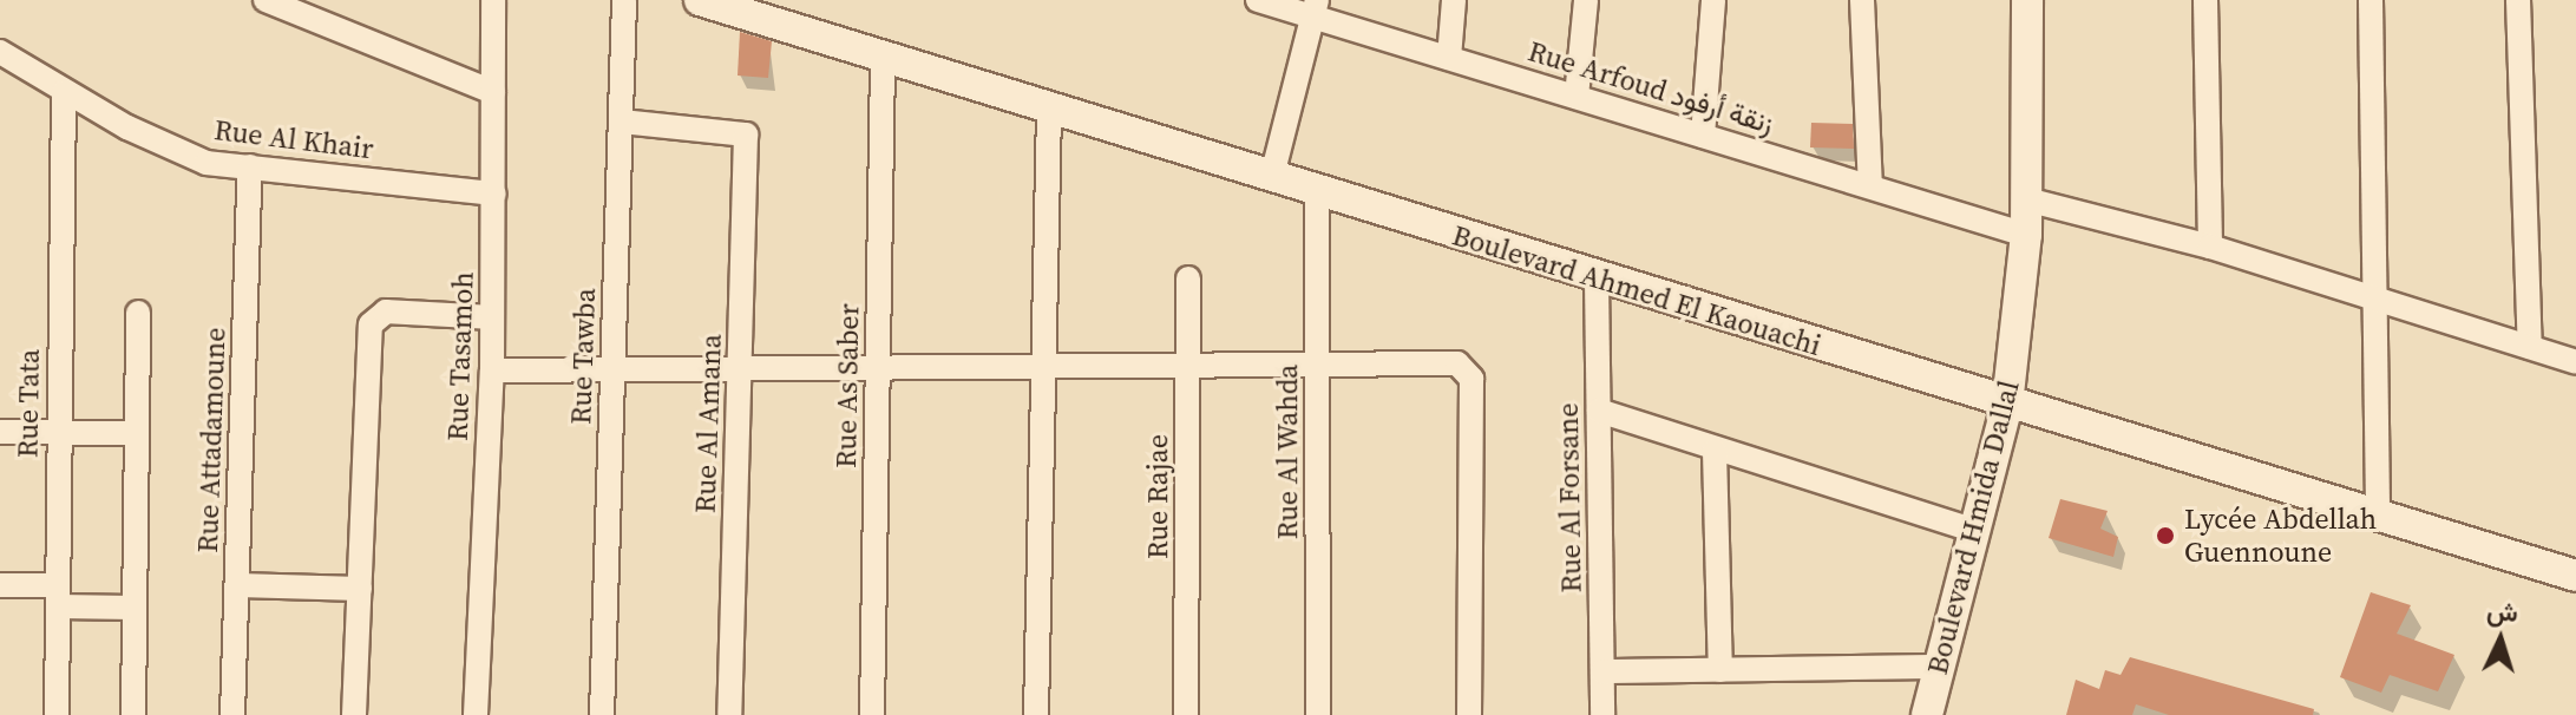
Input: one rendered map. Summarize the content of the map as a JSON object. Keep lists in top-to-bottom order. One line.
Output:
{"streets":{"street":["Rue Arfoud زنقة أرفود","Rue Al Khair","Boulevard Ahmed El Kaouachi","Rue Tasamoh","Rue Tawba","Rue As Saber","Rue Tata","Rue Al Amana","Rue Attadamoune","Rue Al Wahda","Rue Rajae","Rue Al Forsane","Boulevard Hmida Dallal"]},"crossings":[["Rue Arfoud زنقة أرفود","Boulevard Hmida Dallal"],["Rue Al Khair","Rue Tasamoh"],["Rue Al Khair","Rue Tata"],["Rue Al Khair","Rue Attadamoune"],["Boulevard Ahmed El Kaouachi","Rue As Saber"],["Boulevard Ahmed El Kaouachi","Rue Al Wahda"],["Boulevard Ahmed El Kaouachi","Rue Al Forsane"],["Boulevard Ahmed El Kaouachi","Boulevard Hmida Dallal"],["Rue Tawba","Rue Al Amana"]],"places":["Lycée Abdellah Guennoune"],"north":"top"}
